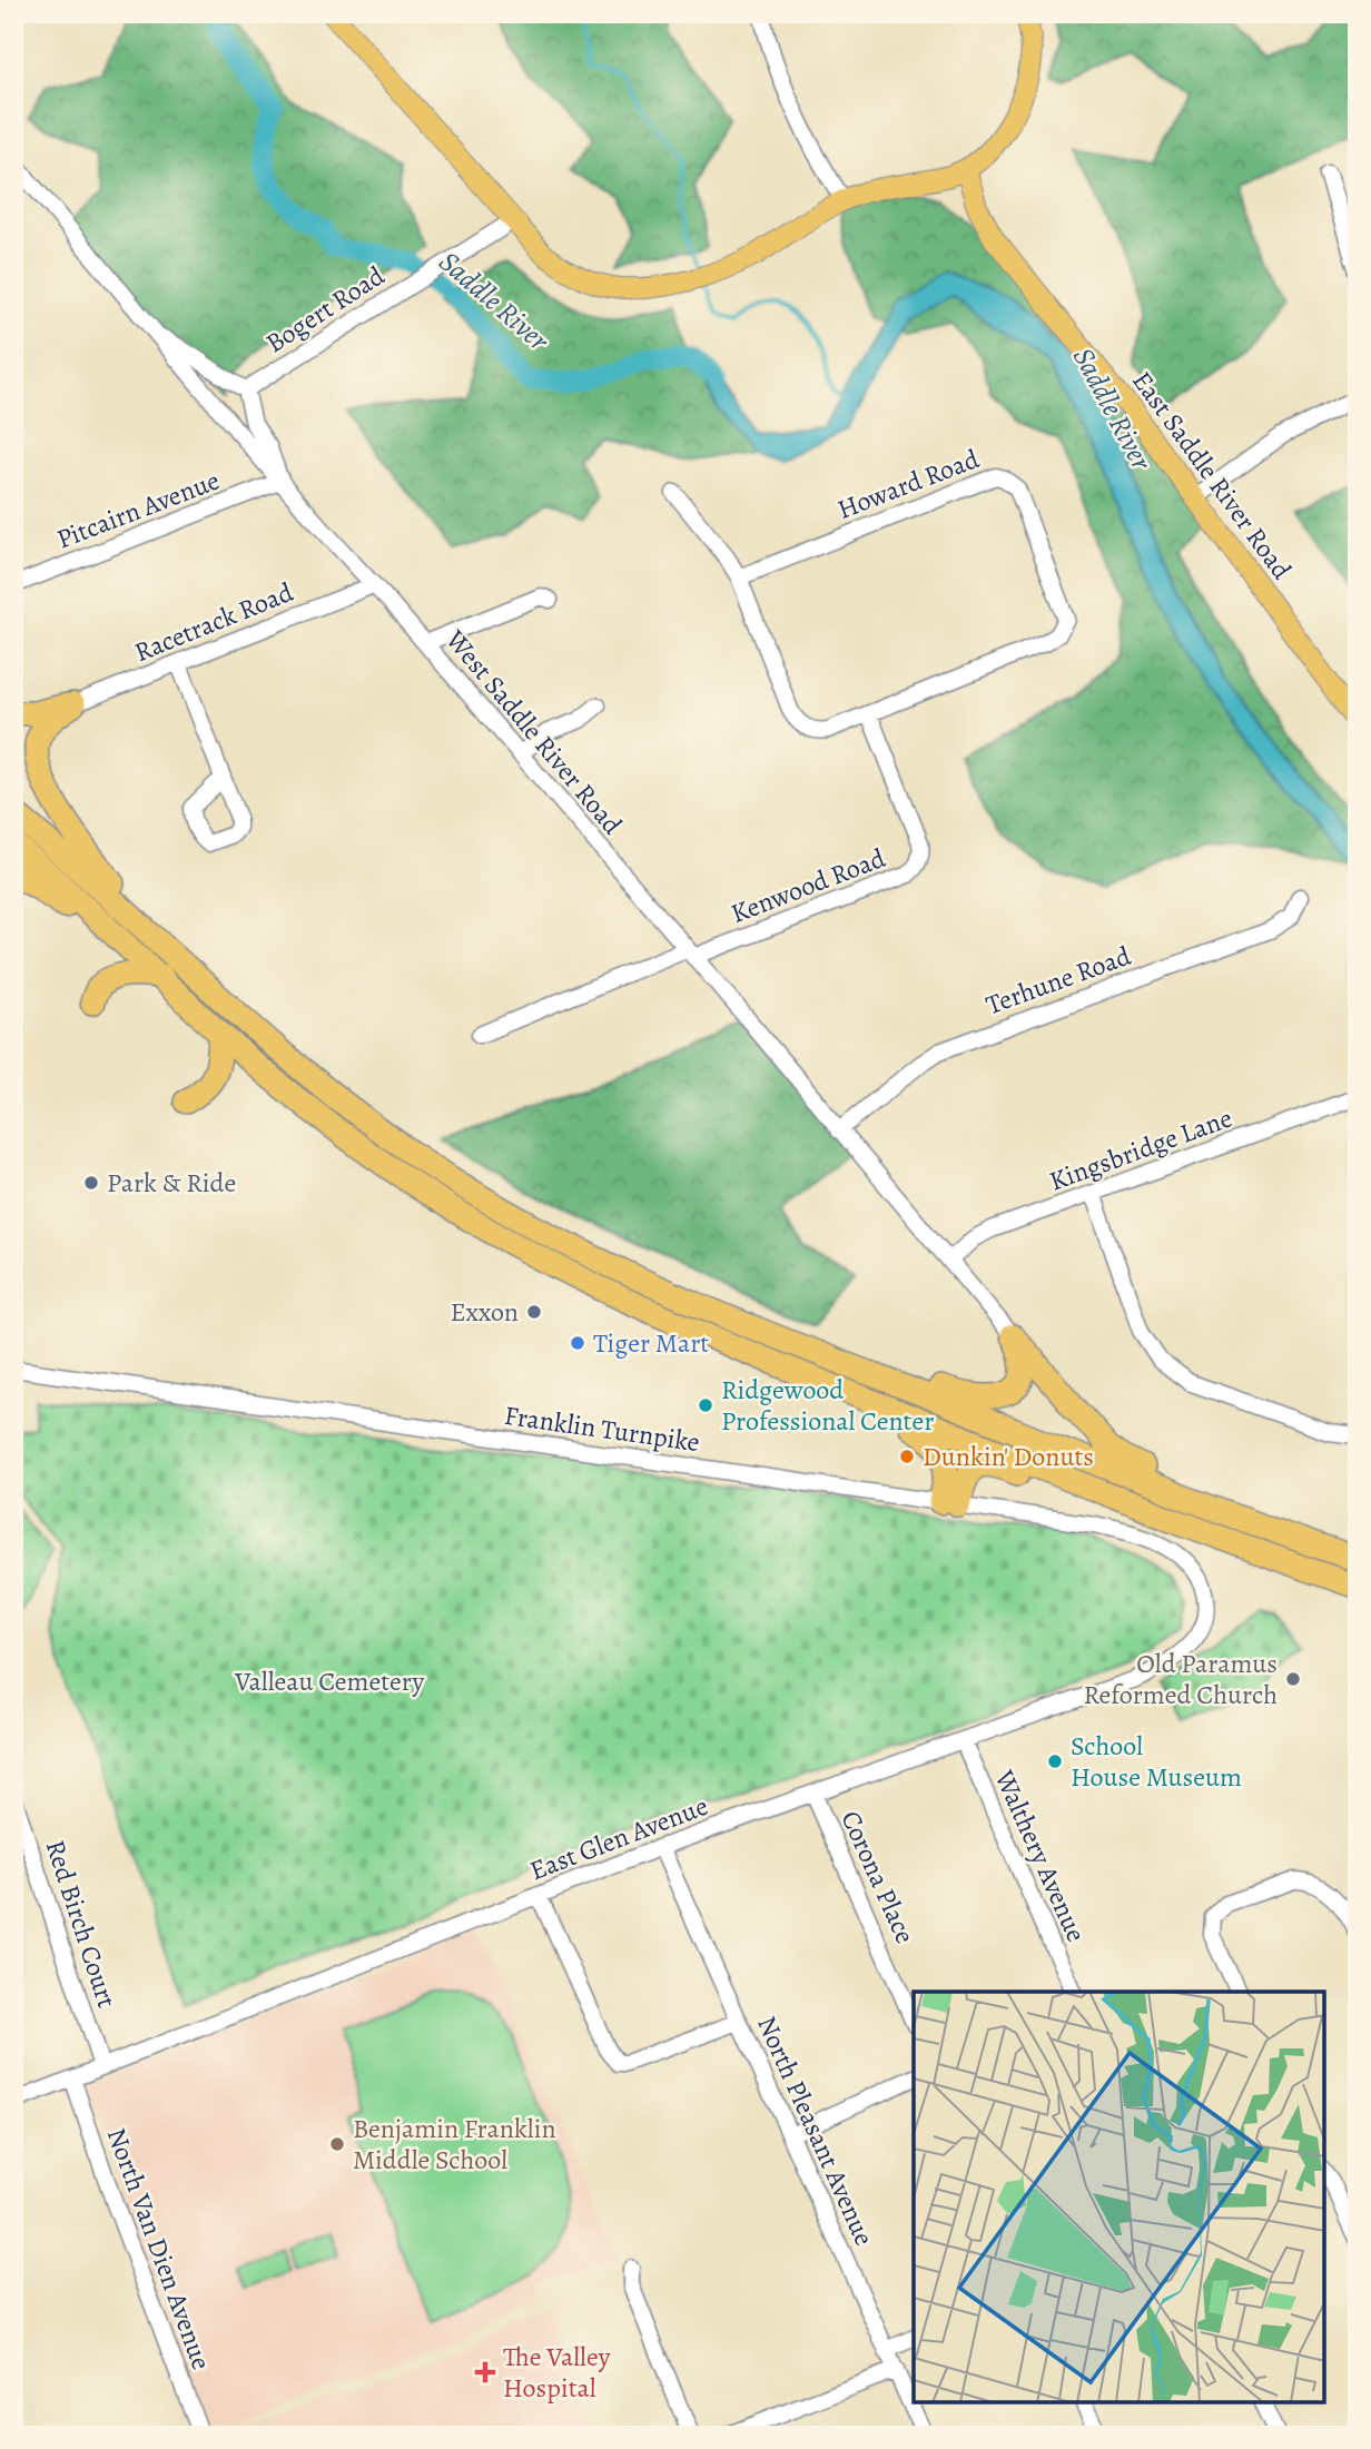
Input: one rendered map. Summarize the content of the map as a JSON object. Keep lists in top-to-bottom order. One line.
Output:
{"streets":{"main road":["East Saddle River Road"],"street":["Bogert Road","Howard Road","Pitcairn Avenue","Racetrack Road","West Saddle River Road","Kenwood Road","Terhune Road","Kingsbridge Lane","Franklin Turnpike","East Glen Avenue","Walthery Avenue","Corona Place","Red Birch Court","North Pleasant Avenue","North Van Dien Avenue"]},"crossings":[["Howard Road","Kenwood Road"],["Pitcairn Avenue","West Saddle River Road"],["Racetrack Road","West Saddle River Road"],["West Saddle River Road","Kenwood Road"],["West Saddle River Road","Terhune Road"],["West Saddle River Road","Kingsbridge Lane"],["Franklin Turnpike","East Glen Avenue"],["East Glen Avenue","Walthery Avenue"],["East Glen Avenue","Corona Place"],["East Glen Avenue","Red Birch Court"],["East Glen Avenue","North Pleasant Avenue"],["East Glen Avenue","North Van Dien Avenue"]],"water":["Saddle River"],"parks":["Valleau Cemetery"],"places":{"other":["Park & Ride","Exxon","Tiger Mart","Ridgewood Professional Center","Dunkin' Donuts","Old Paramus Reformed Church","School House Museum","Benjamin Franklin Middle School"],"health":["The Valley Hospital"]}}
